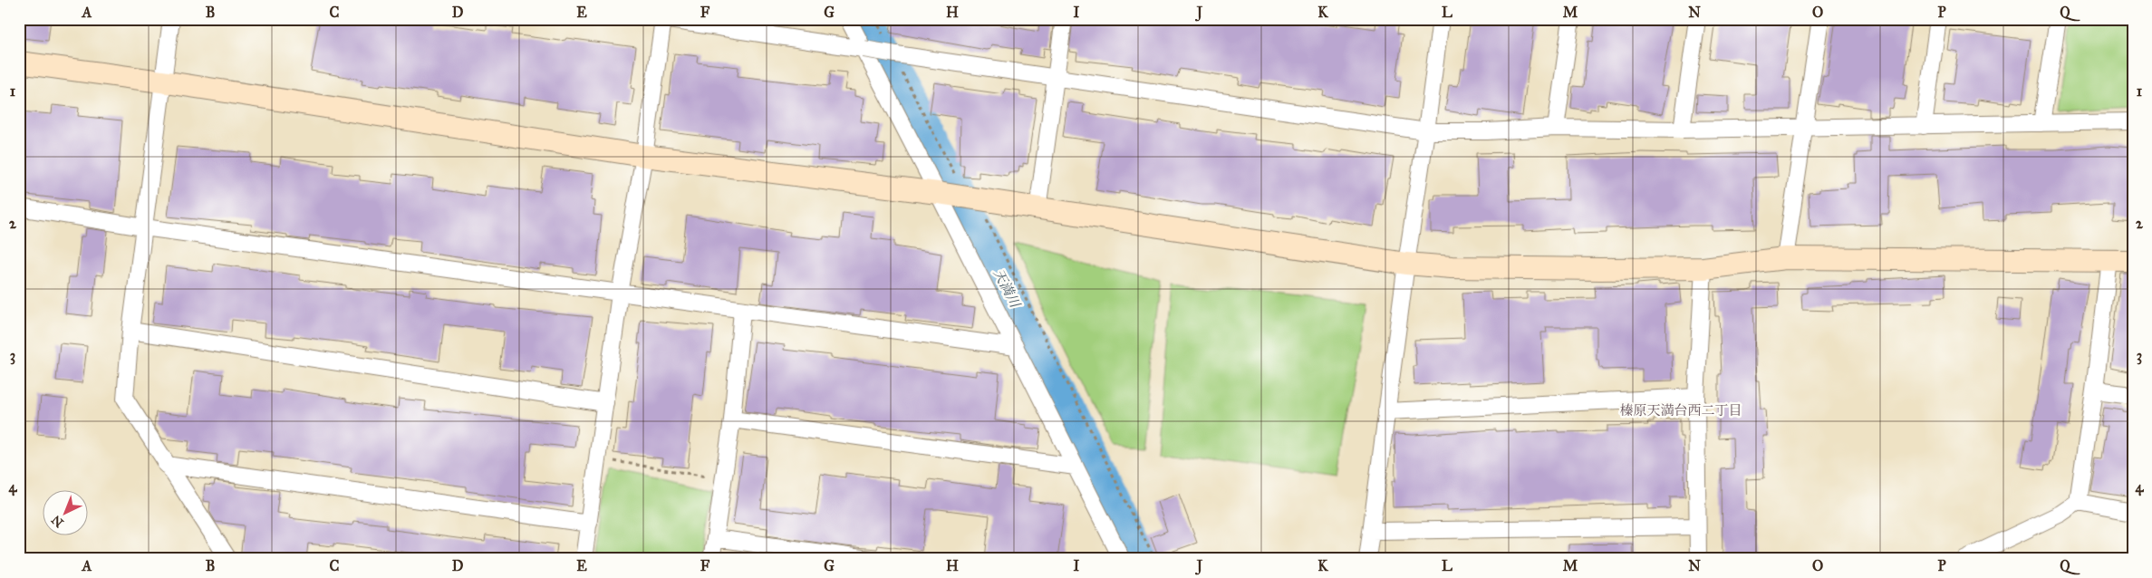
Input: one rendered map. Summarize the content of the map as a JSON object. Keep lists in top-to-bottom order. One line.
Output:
{"districts":["榛原天満台西二丁目"],"water":["天満川"],"north":"bottom left","grid":{"columns":["A","B","C","D","E","F","G","H","I","J","K","L","M","N","O","P","Q"],"rows":["1","2","3","4"]}}
